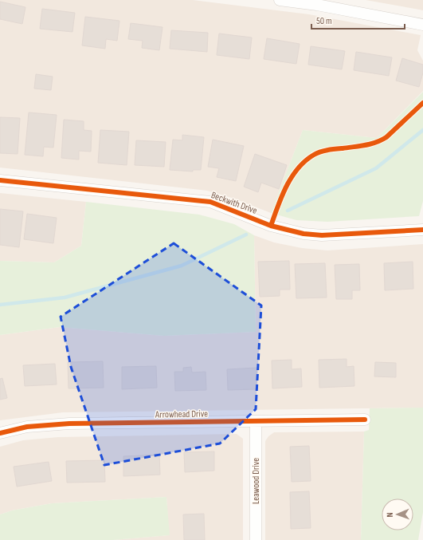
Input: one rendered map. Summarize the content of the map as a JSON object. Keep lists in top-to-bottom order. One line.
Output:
{"streets":{"street":["Beckwith Drive","Arrowhead Drive","Leawood Drive"]},"crossings":[["Arrowhead Drive","Leawood Drive"]],"scale_bar":"50 m","north":"left"}
